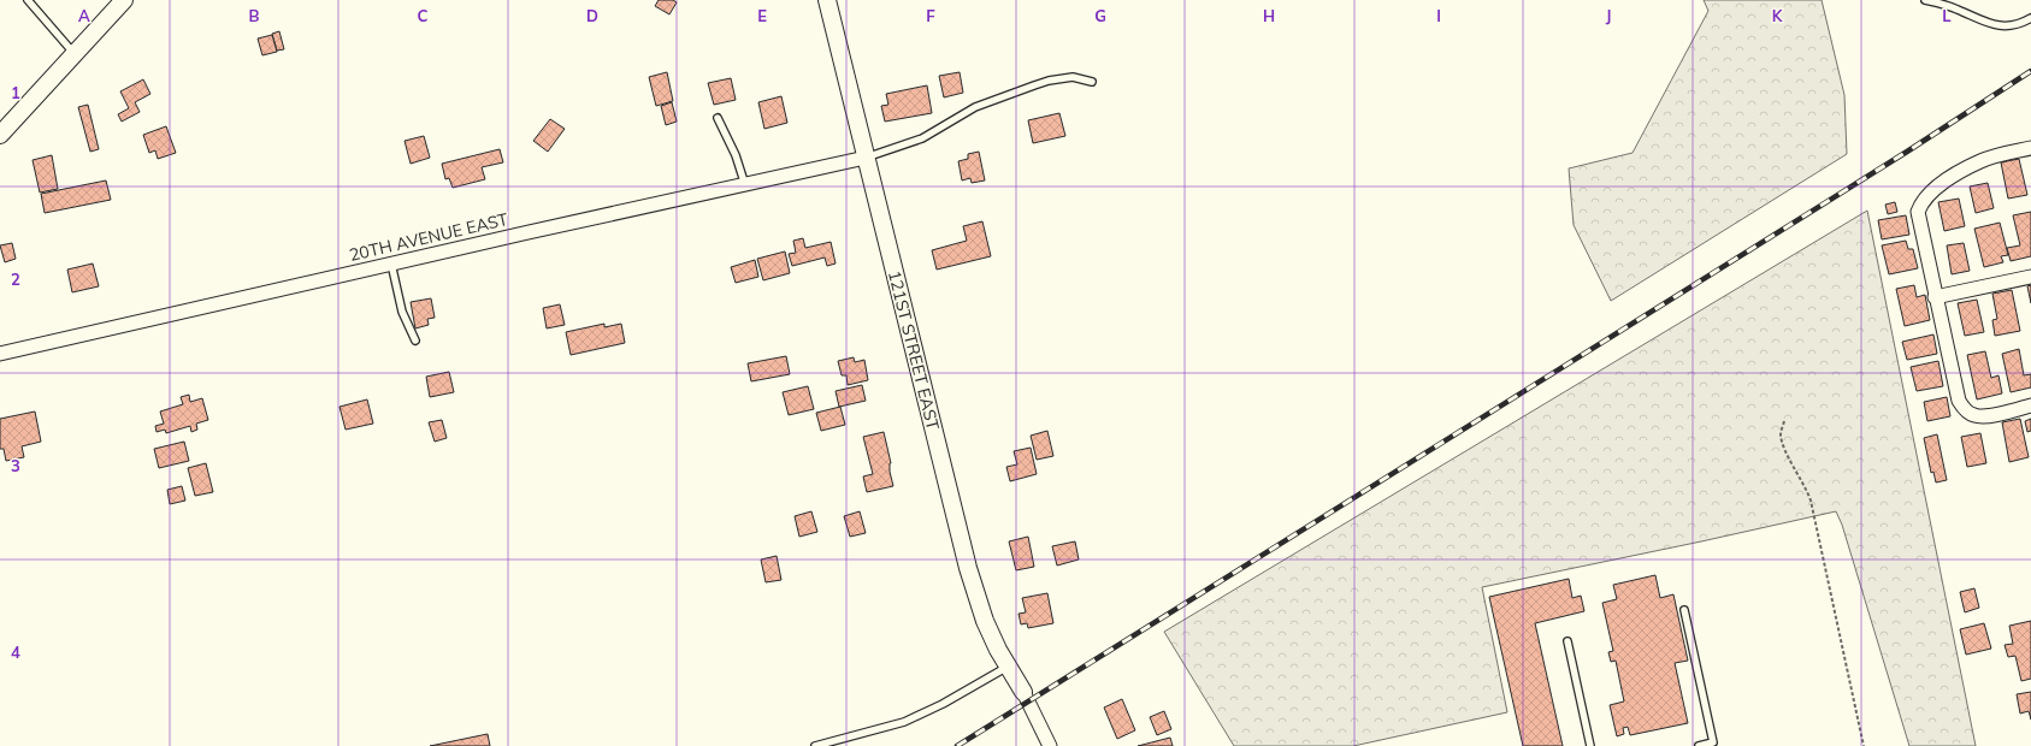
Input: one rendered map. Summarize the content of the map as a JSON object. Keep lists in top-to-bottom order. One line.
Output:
{"streets":{"street":["20TH AVENUE EAST","121ST STREET EAST"]},"crossings":[["20TH AVENUE EAST","121ST STREET EAST"]],"grid":{"columns":["A","B","C","D","E","F","G","H","I","J","K","L"],"rows":["1","2","3","4"]}}
